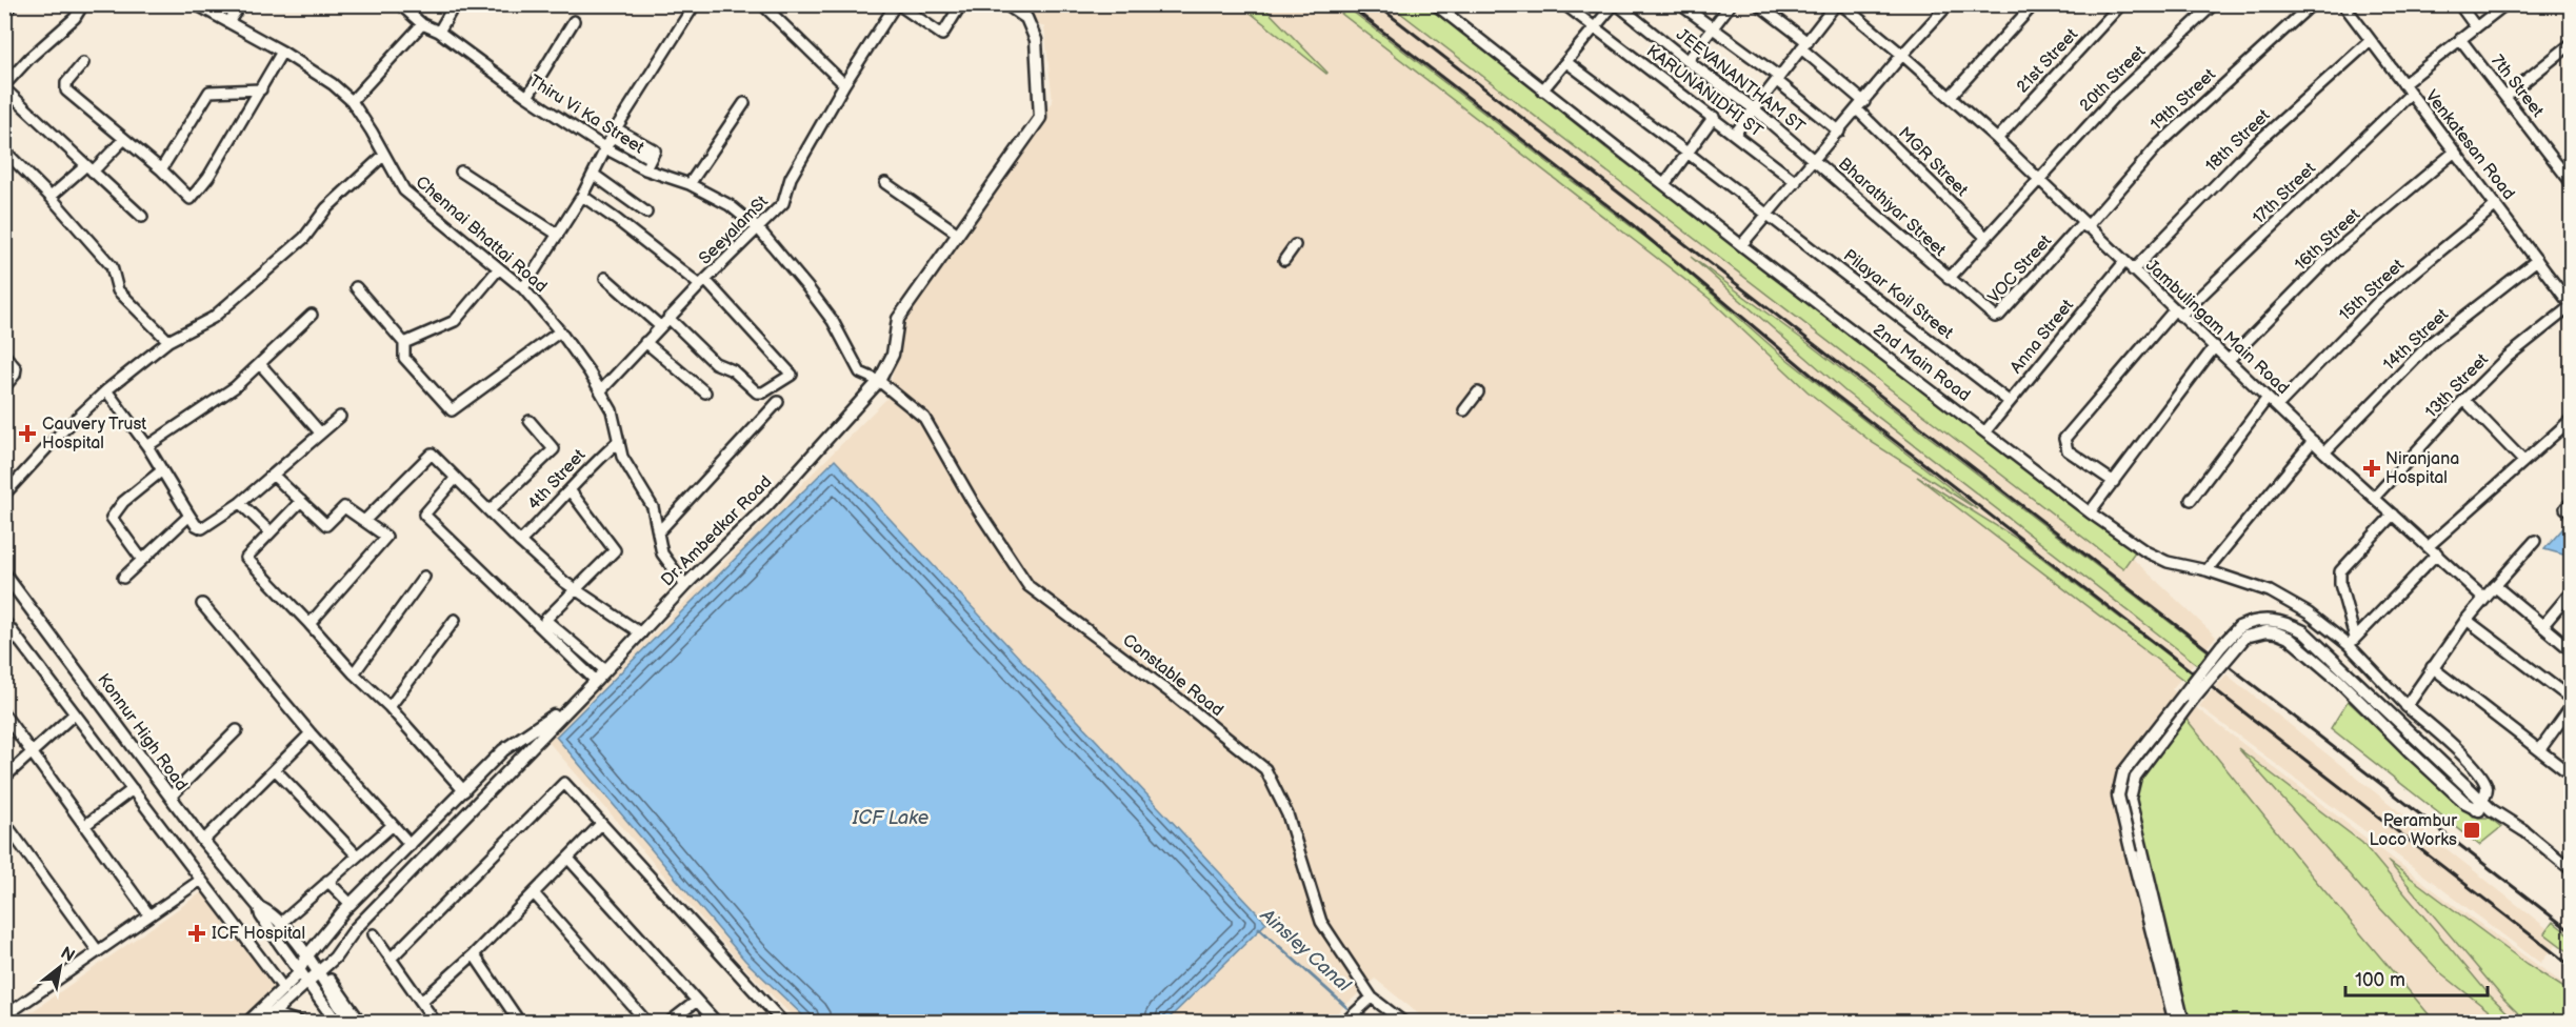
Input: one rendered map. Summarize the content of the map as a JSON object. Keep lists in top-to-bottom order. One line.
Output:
{"streets":{"main road":["Dr. Ambedkar Road","Konnur High Road"],"street":["21st Street","20th Street","JEEVANANTHAM ST","7th Street","KARUNANIDHI ST","19th Street","Thiru Vi Ka Street","18th Street","Venkatesan Road","MGR Street","17th Street","Bharathiyar Street","SeeyalamSt","Chennai Bhattai Road","16th Street","VOC Street","15th Street","Pilayar Koil Street","Jambulingam Main Road","Anna Street","14th Street","2nd Main Road","13th Street","4th Street","Constable Road"]},"crossings":[["21st Street","Jambulingam Main Road"],["20th Street","MGR Street"],["20th Street","Bharathiyar Street"],["20th Street","VOC Street"],["20th Street","Jambulingam Main Road"],["JEEVANANTHAM ST","Bharathiyar Street"],["19th Street","VOC Street"],["19th Street","Jambulingam Main Road"],["Thiru Vi Ka Street","SeeyalamSt"],["Thiru Vi Ka Street","Dr. Ambedkar Road"],["Thiru Vi Ka Street","Constable Road"],["18th Street","Venkatesan Road"],["18th Street","Jambulingam Main Road"],["Venkatesan Road","17th Street"],["Venkatesan Road","16th Street"],["Venkatesan Road","15th Street"],["Venkatesan Road","14th Street"],["Venkatesan Road","13th Street"],["17th Street","Jambulingam Main Road"],["Bharathiyar Street","VOC Street"],["SeeyalamSt","Chennai Bhattai Road"],["Chennai Bhattai Road","4th Street"],["Chennai Bhattai Road","Dr. Ambedkar Road"],["16th Street","Jambulingam Main Road"],["VOC Street","Jambulingam Main Road"],["15th Street","Jambulingam Main Road"],["Pilayar Koil Street","Anna Street"],["Jambulingam Main Road","Anna Street"],["Jambulingam Main Road","14th Street"],["Jambulingam Main Road","13th Street"],["Anna Street","2nd Main Road"],["Dr. Ambedkar Road","Constable Road"],["Dr. Ambedkar Road","Konnur High Road"]],"water":["ICF Lake","Ainsley Canal"],"places":{"health":["Cauvery Trust Hospital","Niranjana Hospital","ICF Hospital"],"transit":["Perambur Loco Works"]},"scale_bar":"100 m","north":"top right"}
